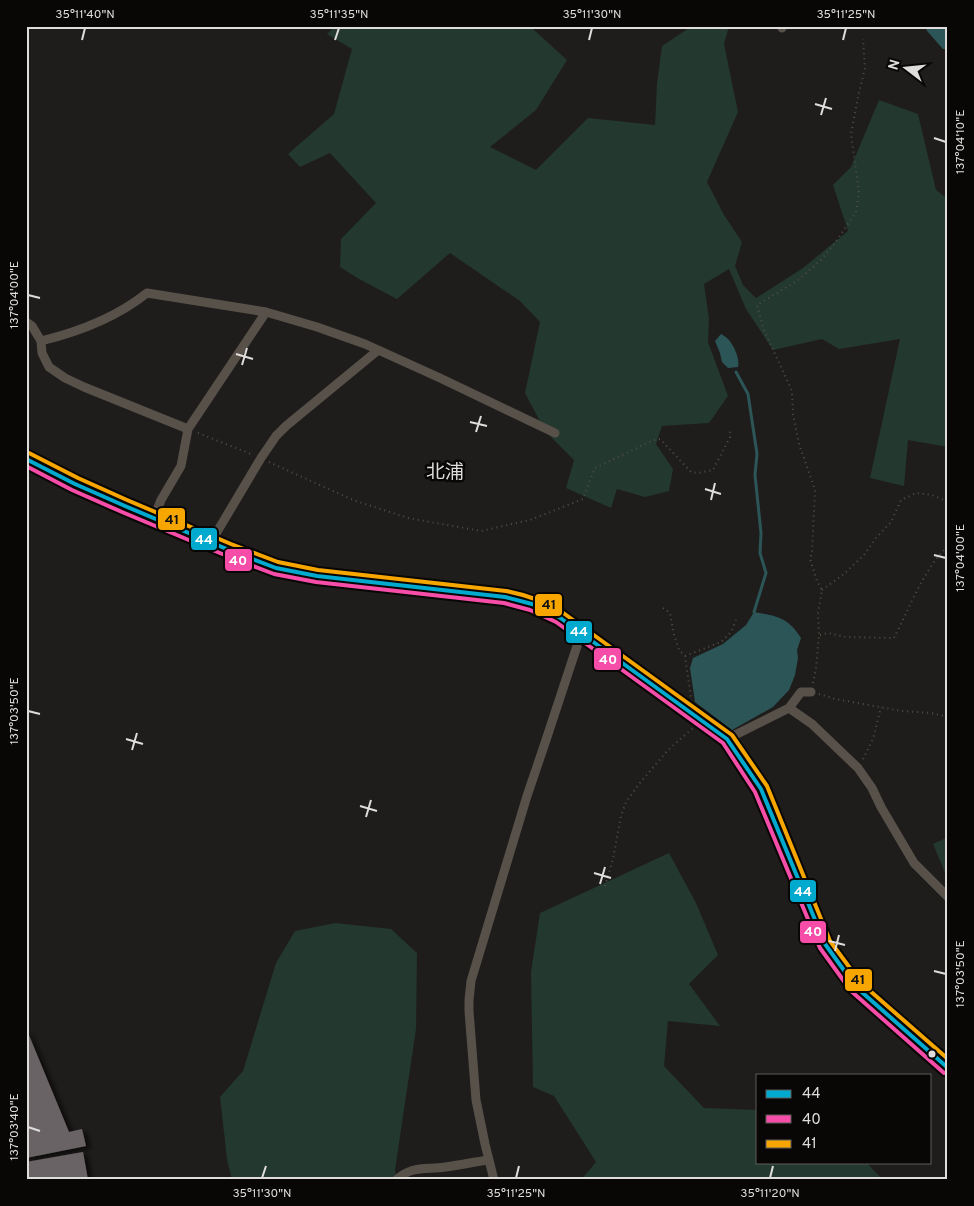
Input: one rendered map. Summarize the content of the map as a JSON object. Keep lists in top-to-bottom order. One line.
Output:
{"districts":["北浦"],"lines":["transit line 41","transit line 44","transit line 40"],"legend":["44","40","41"],"north":"left","coordinates":["35°11'40\"N","35°11'35\"N","35°11'30\"N","35°11'25\"N","137°04'10\"E","137°04'00\"E","137°03'50\"E","137°03'40\"E","35°11'20\"N"]}
